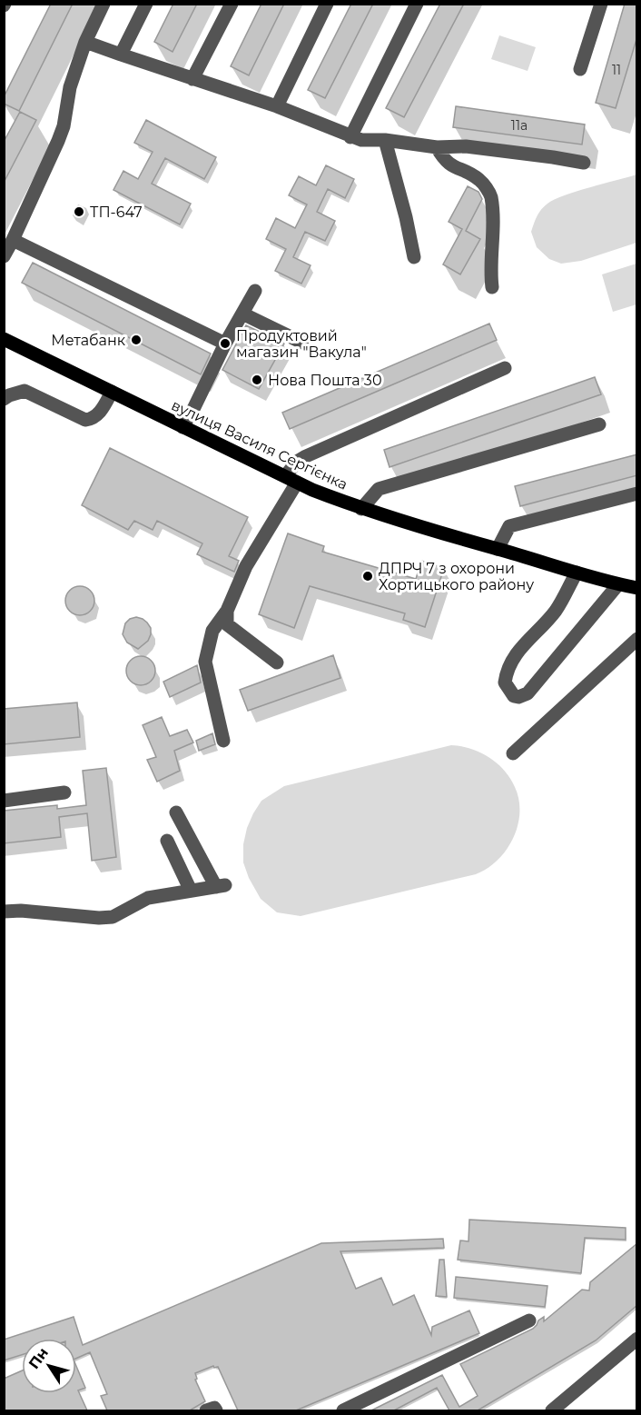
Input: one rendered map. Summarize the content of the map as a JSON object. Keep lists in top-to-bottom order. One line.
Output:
{"streets":{"main road":["вулиця Василя Сергієнка"]},"places":["ТП-647","Метабанк","Продуктовий магазин \"Вакула\"","Нова Пошта 30","ДПРЧ 7 з охорони Хортицького району"],"house_numbers":["11","11а"],"north":"top left"}
